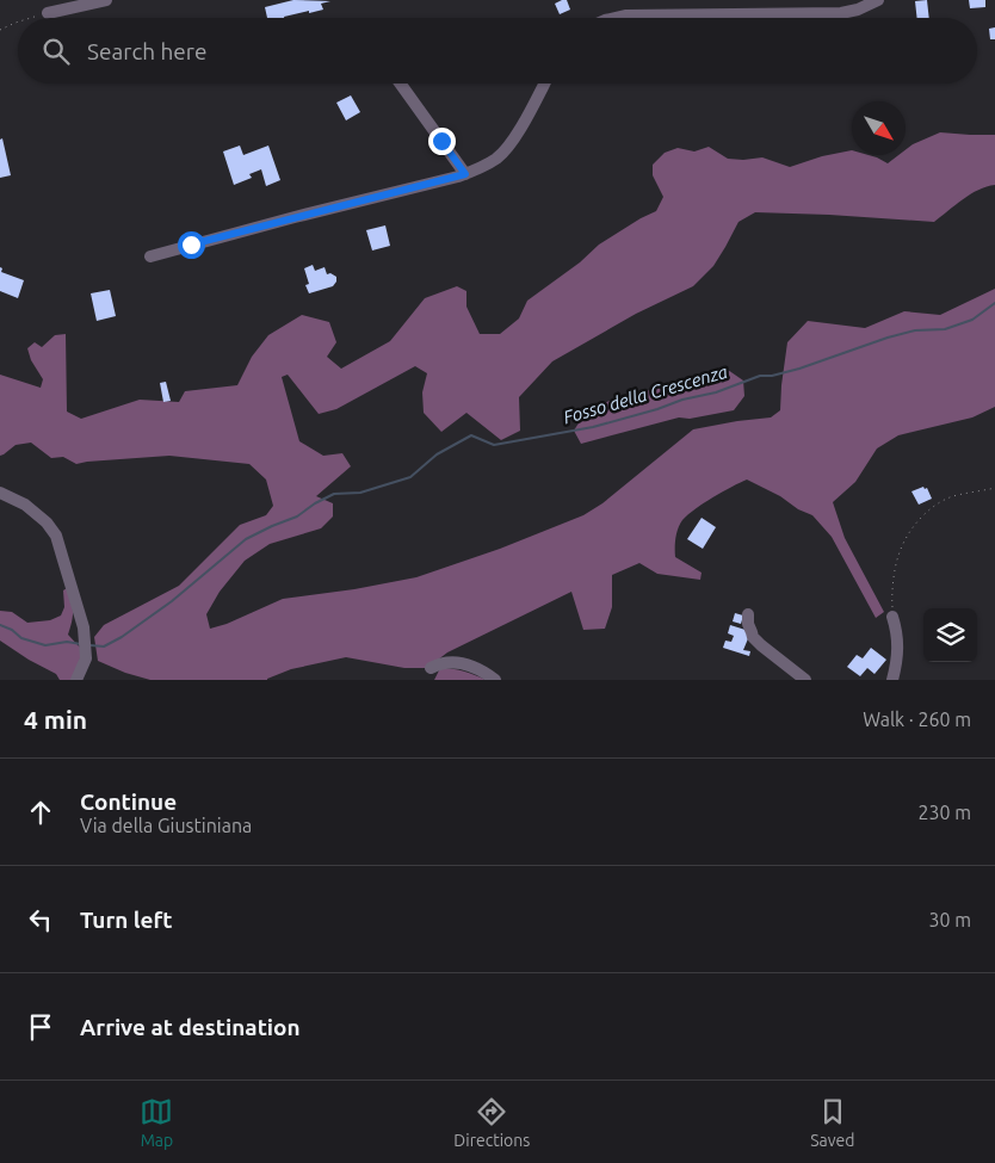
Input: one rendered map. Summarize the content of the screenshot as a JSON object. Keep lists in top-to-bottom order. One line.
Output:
{"water":["Fosso della Crescenza"],"north":"bottom right","page":{"search":"Search here","heading":["4 min","Walk · 260 m"],"list":[["Continue","Via della Giustiniana","230 m"],["Turn left","30 m"],"Arrive at destination"],"nav":["Map","Directions","Saved"]}}
